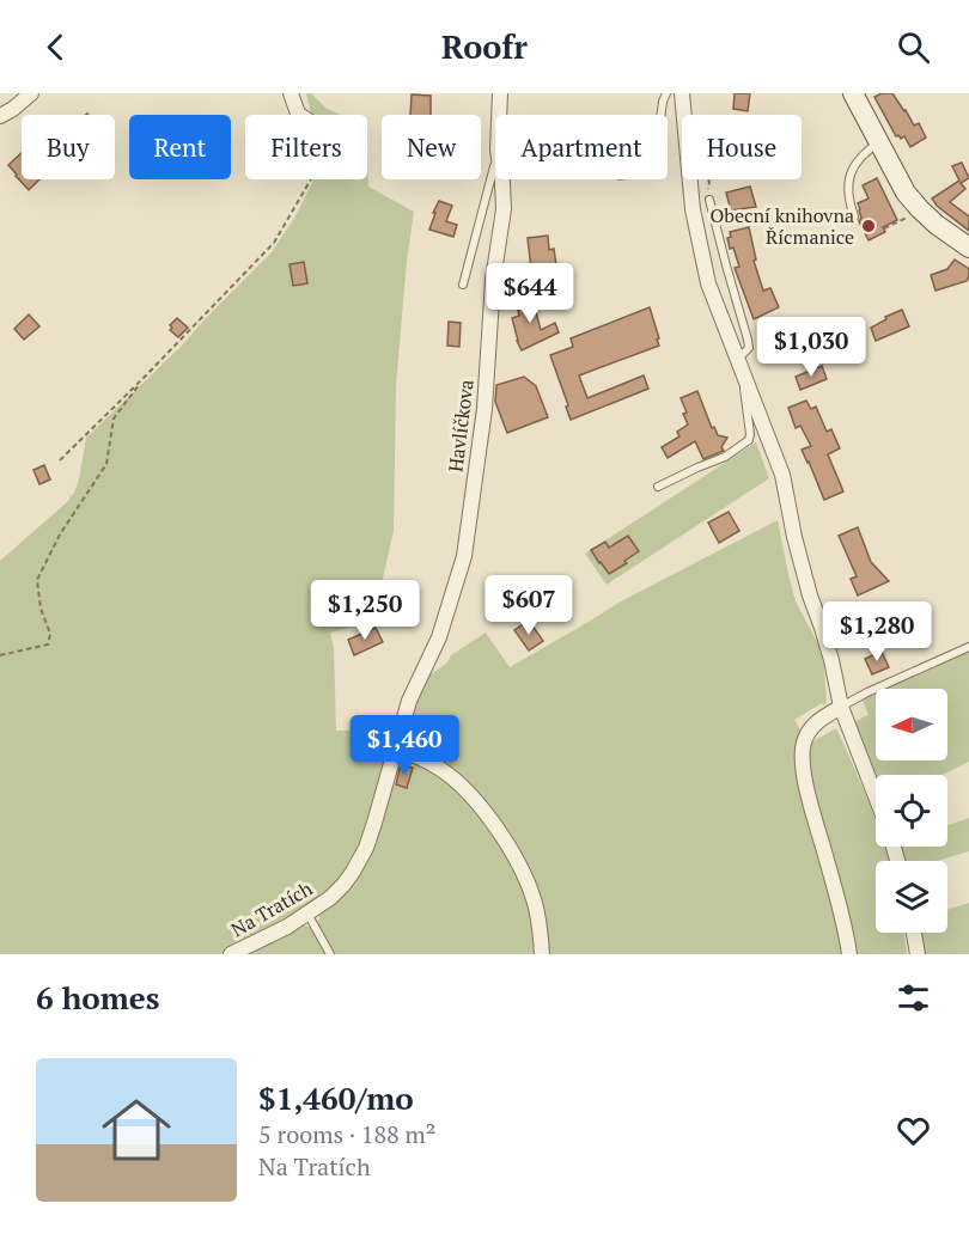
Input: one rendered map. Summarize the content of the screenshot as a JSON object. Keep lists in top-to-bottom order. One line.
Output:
{"streets":{"street":["Havlíčkova","Na Tratích"]},"crossings":[["Havlíčkova","Na Tratích"]],"places":["Obecní knihovna Řícmanice"],"north":"left","page":{"header":"Roofr","chip":["Buy","Rent","Filters","New","Apartment","House"],"price":["$644","$1,030","$607","$1,250","$1,280","$1,460"],"heading":"6 homes","list":[{"name":"$1,460/mo","note":"5 rooms · 188 m² · Na Tratích"}]}}
